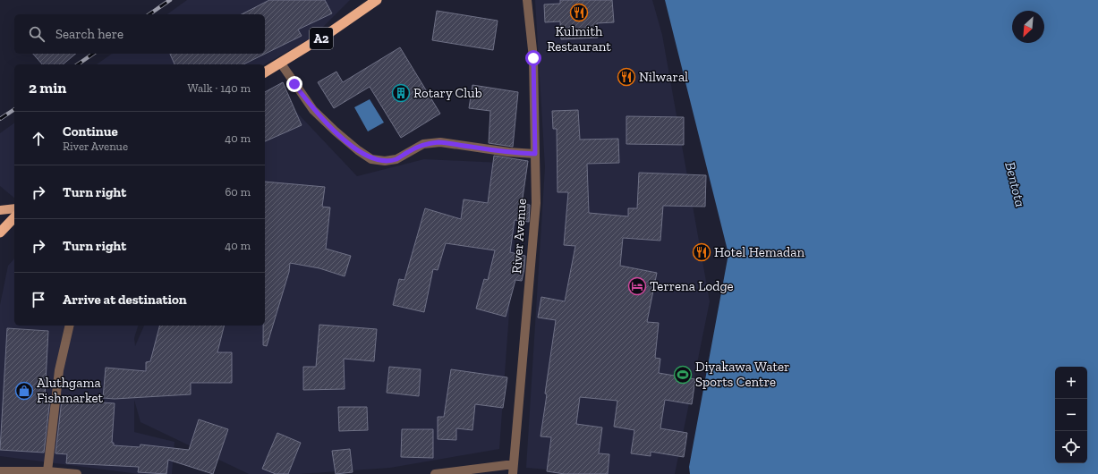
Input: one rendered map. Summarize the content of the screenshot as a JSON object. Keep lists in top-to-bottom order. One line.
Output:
{"streets":{"highway":["A2"],"street":["River Avenue"]},"water":["Bentota"],"places":{"restaurant":["Kulmith Restaurant","Nilwaral","Hotel Hemadan"],"building":["Rotary Club"],"hotel":["Terrena Lodge"],"sports":["Diyakawa Water Sports Centre"],"shop":["Aluthgama Fishmarket"]},"north":"bottom left","page":{"search":"Search here","heading":["2 min","Walk · 140 m"],"list":[["Continue","River Avenue","40 m"],["Turn right","60 m"],["Turn right","40 m"],"Arrive at destination"],"map_buttons":["+","−"]}}
